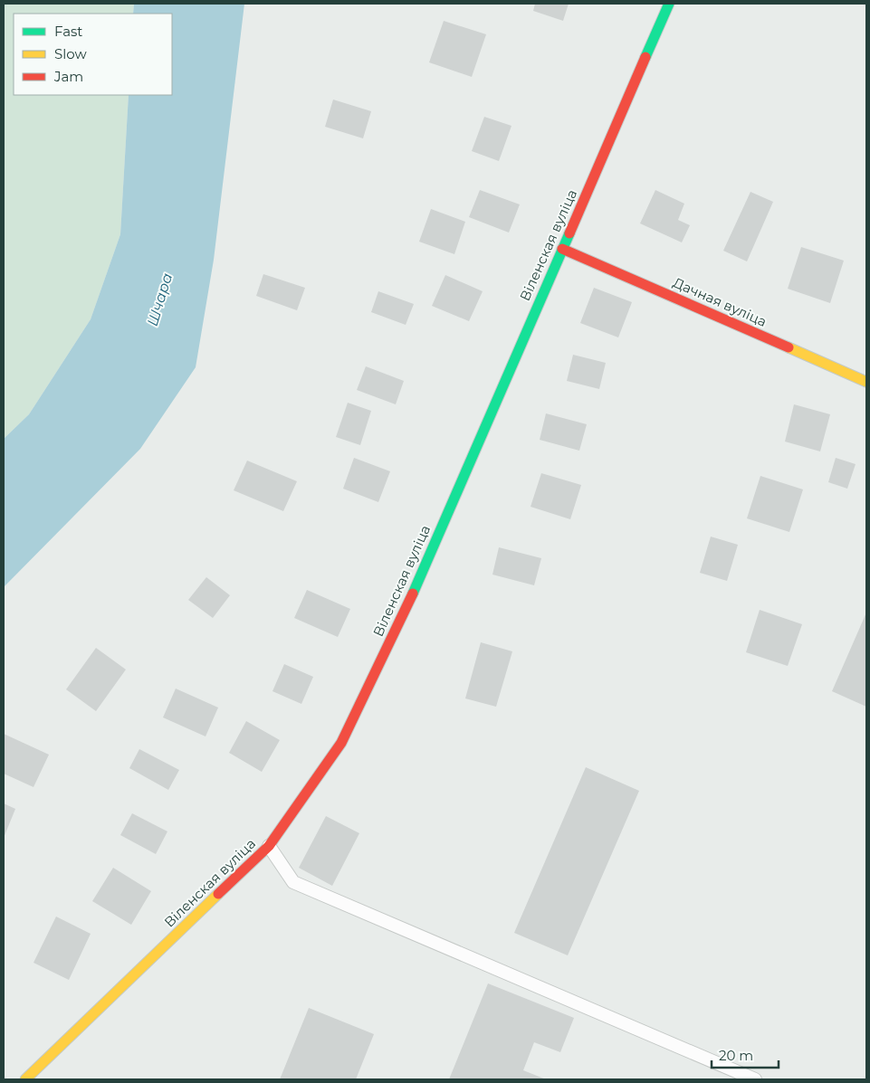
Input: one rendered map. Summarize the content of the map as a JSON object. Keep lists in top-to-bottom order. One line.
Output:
{"streets":{"main road":["Віленская вуліца","Дачная вуліца"]},"crossings":[["Віленская вуліца","Дачная вуліца"]],"water":["Шчара"],"legend":["Fast","Slow","Jam"],"scale_bar":"20 m"}
